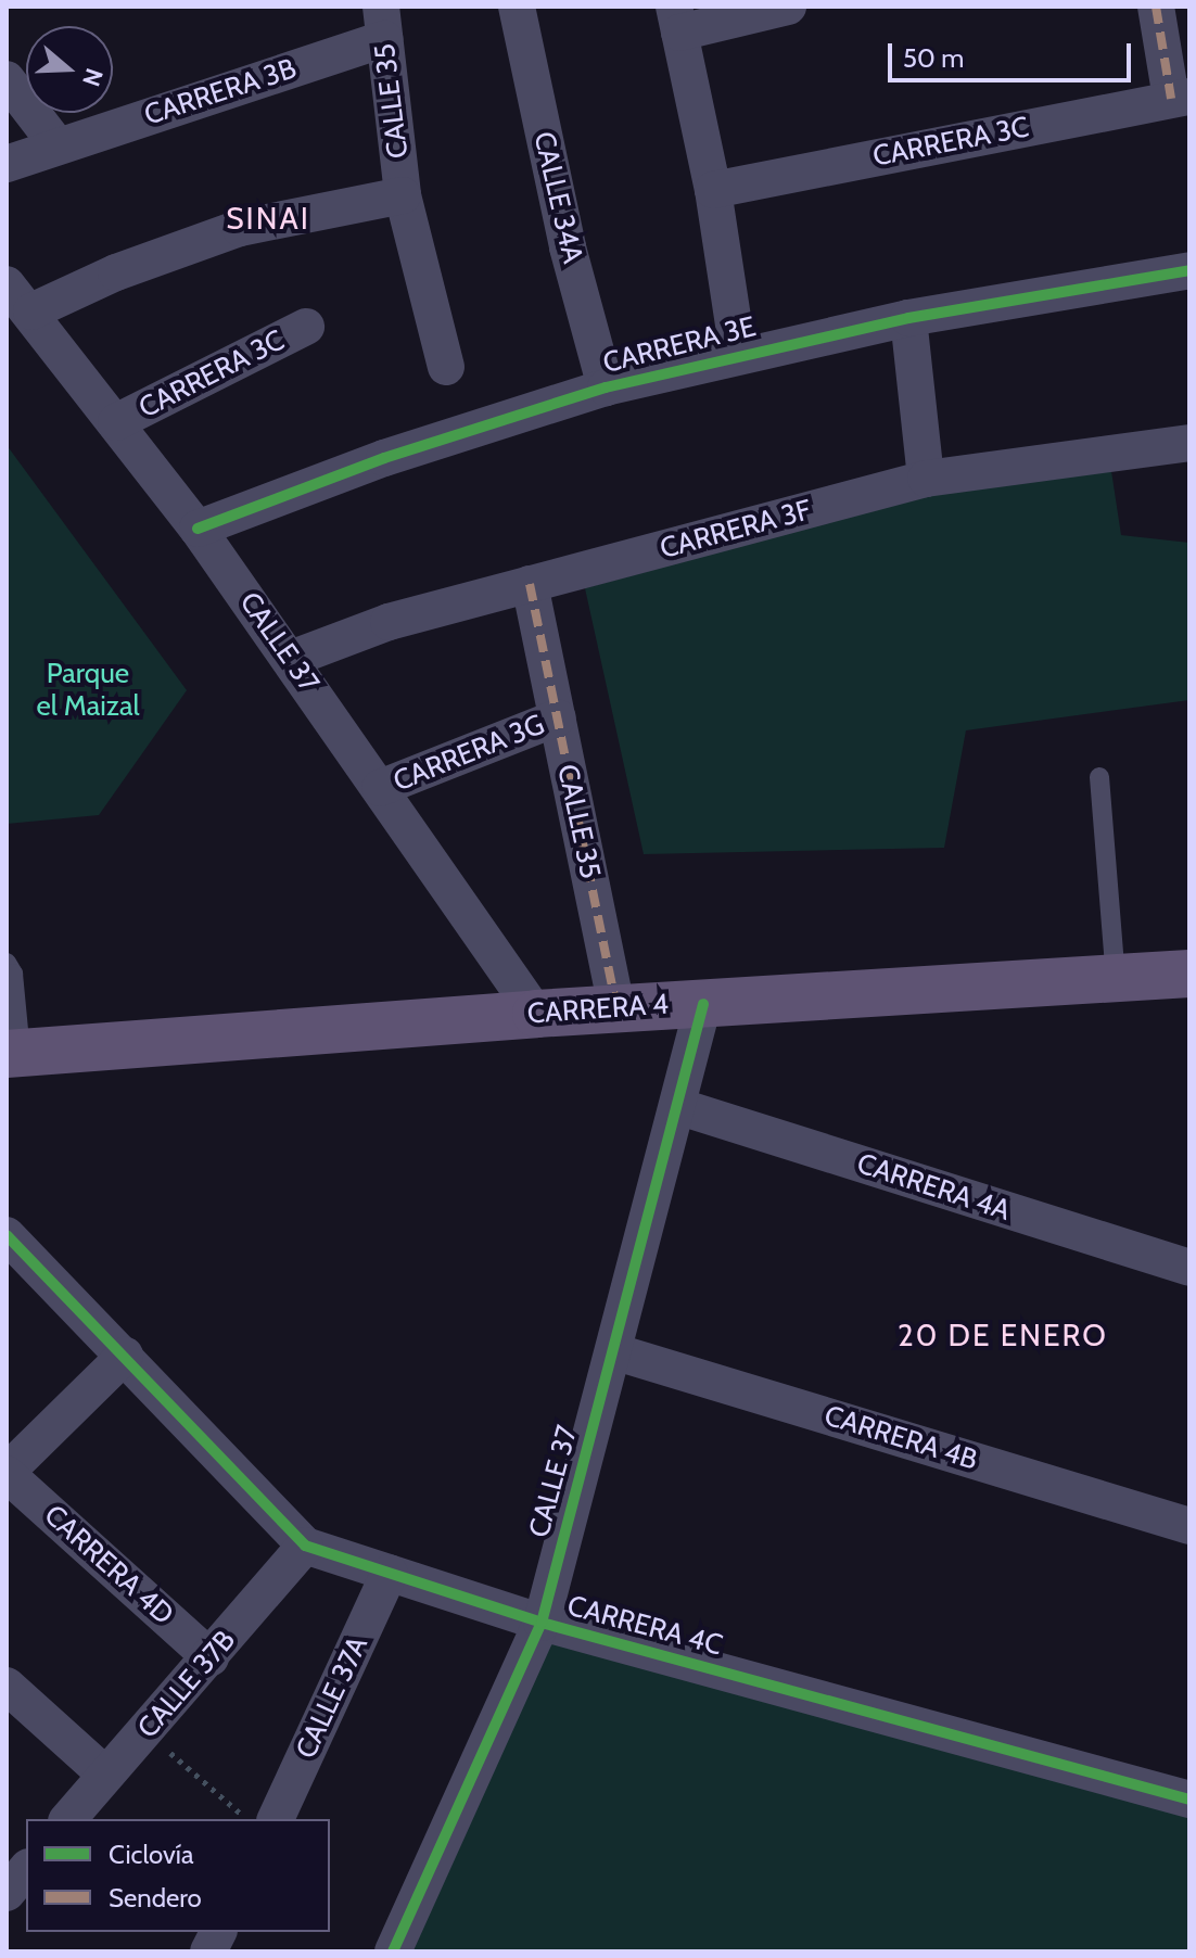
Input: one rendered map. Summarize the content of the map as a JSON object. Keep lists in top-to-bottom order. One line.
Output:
{"streets":{"main road":["CARRERA 4"],"street":["CARRERA 3B","CALLE 35","CARRERA 3C","CALLE 34A","CARRERA 3E","CARRERA 3F","CALLE 37","CARRERA 3G","CARRERA 4A","CARRERA 4B","CARRERA 4D","CARRERA 4C","CALLE 37B","CALLE 37A"]},"crossings":[["CARRERA 3B","CALLE 35"],["CALLE 35","CARRERA 3F"],["CALLE 35","CARRERA 3G"],["CALLE 35","CARRERA 4"],["CARRERA 3C","CALLE 37"],["CALLE 34A","CARRERA 3E"],["CARRERA 3E","CALLE 37"],["CARRERA 3F","CALLE 37"],["CALLE 37","CARRERA 3G"],["CALLE 37","CARRERA 4"],["CALLE 37","CARRERA 4A"],["CALLE 37","CARRERA 4B"],["CALLE 37","CARRERA 4C"],["CARRERA 4D","CALLE 37B"],["CARRERA 4C","CALLE 37B"],["CARRERA 4C","CALLE 37A"]],"districts":["SINAI","20 DE ENERO"],"parks":["Parque el Maizal"],"legend":["Ciclovía","Sendero"],"scale_bar":"50 m","north":"right"}
